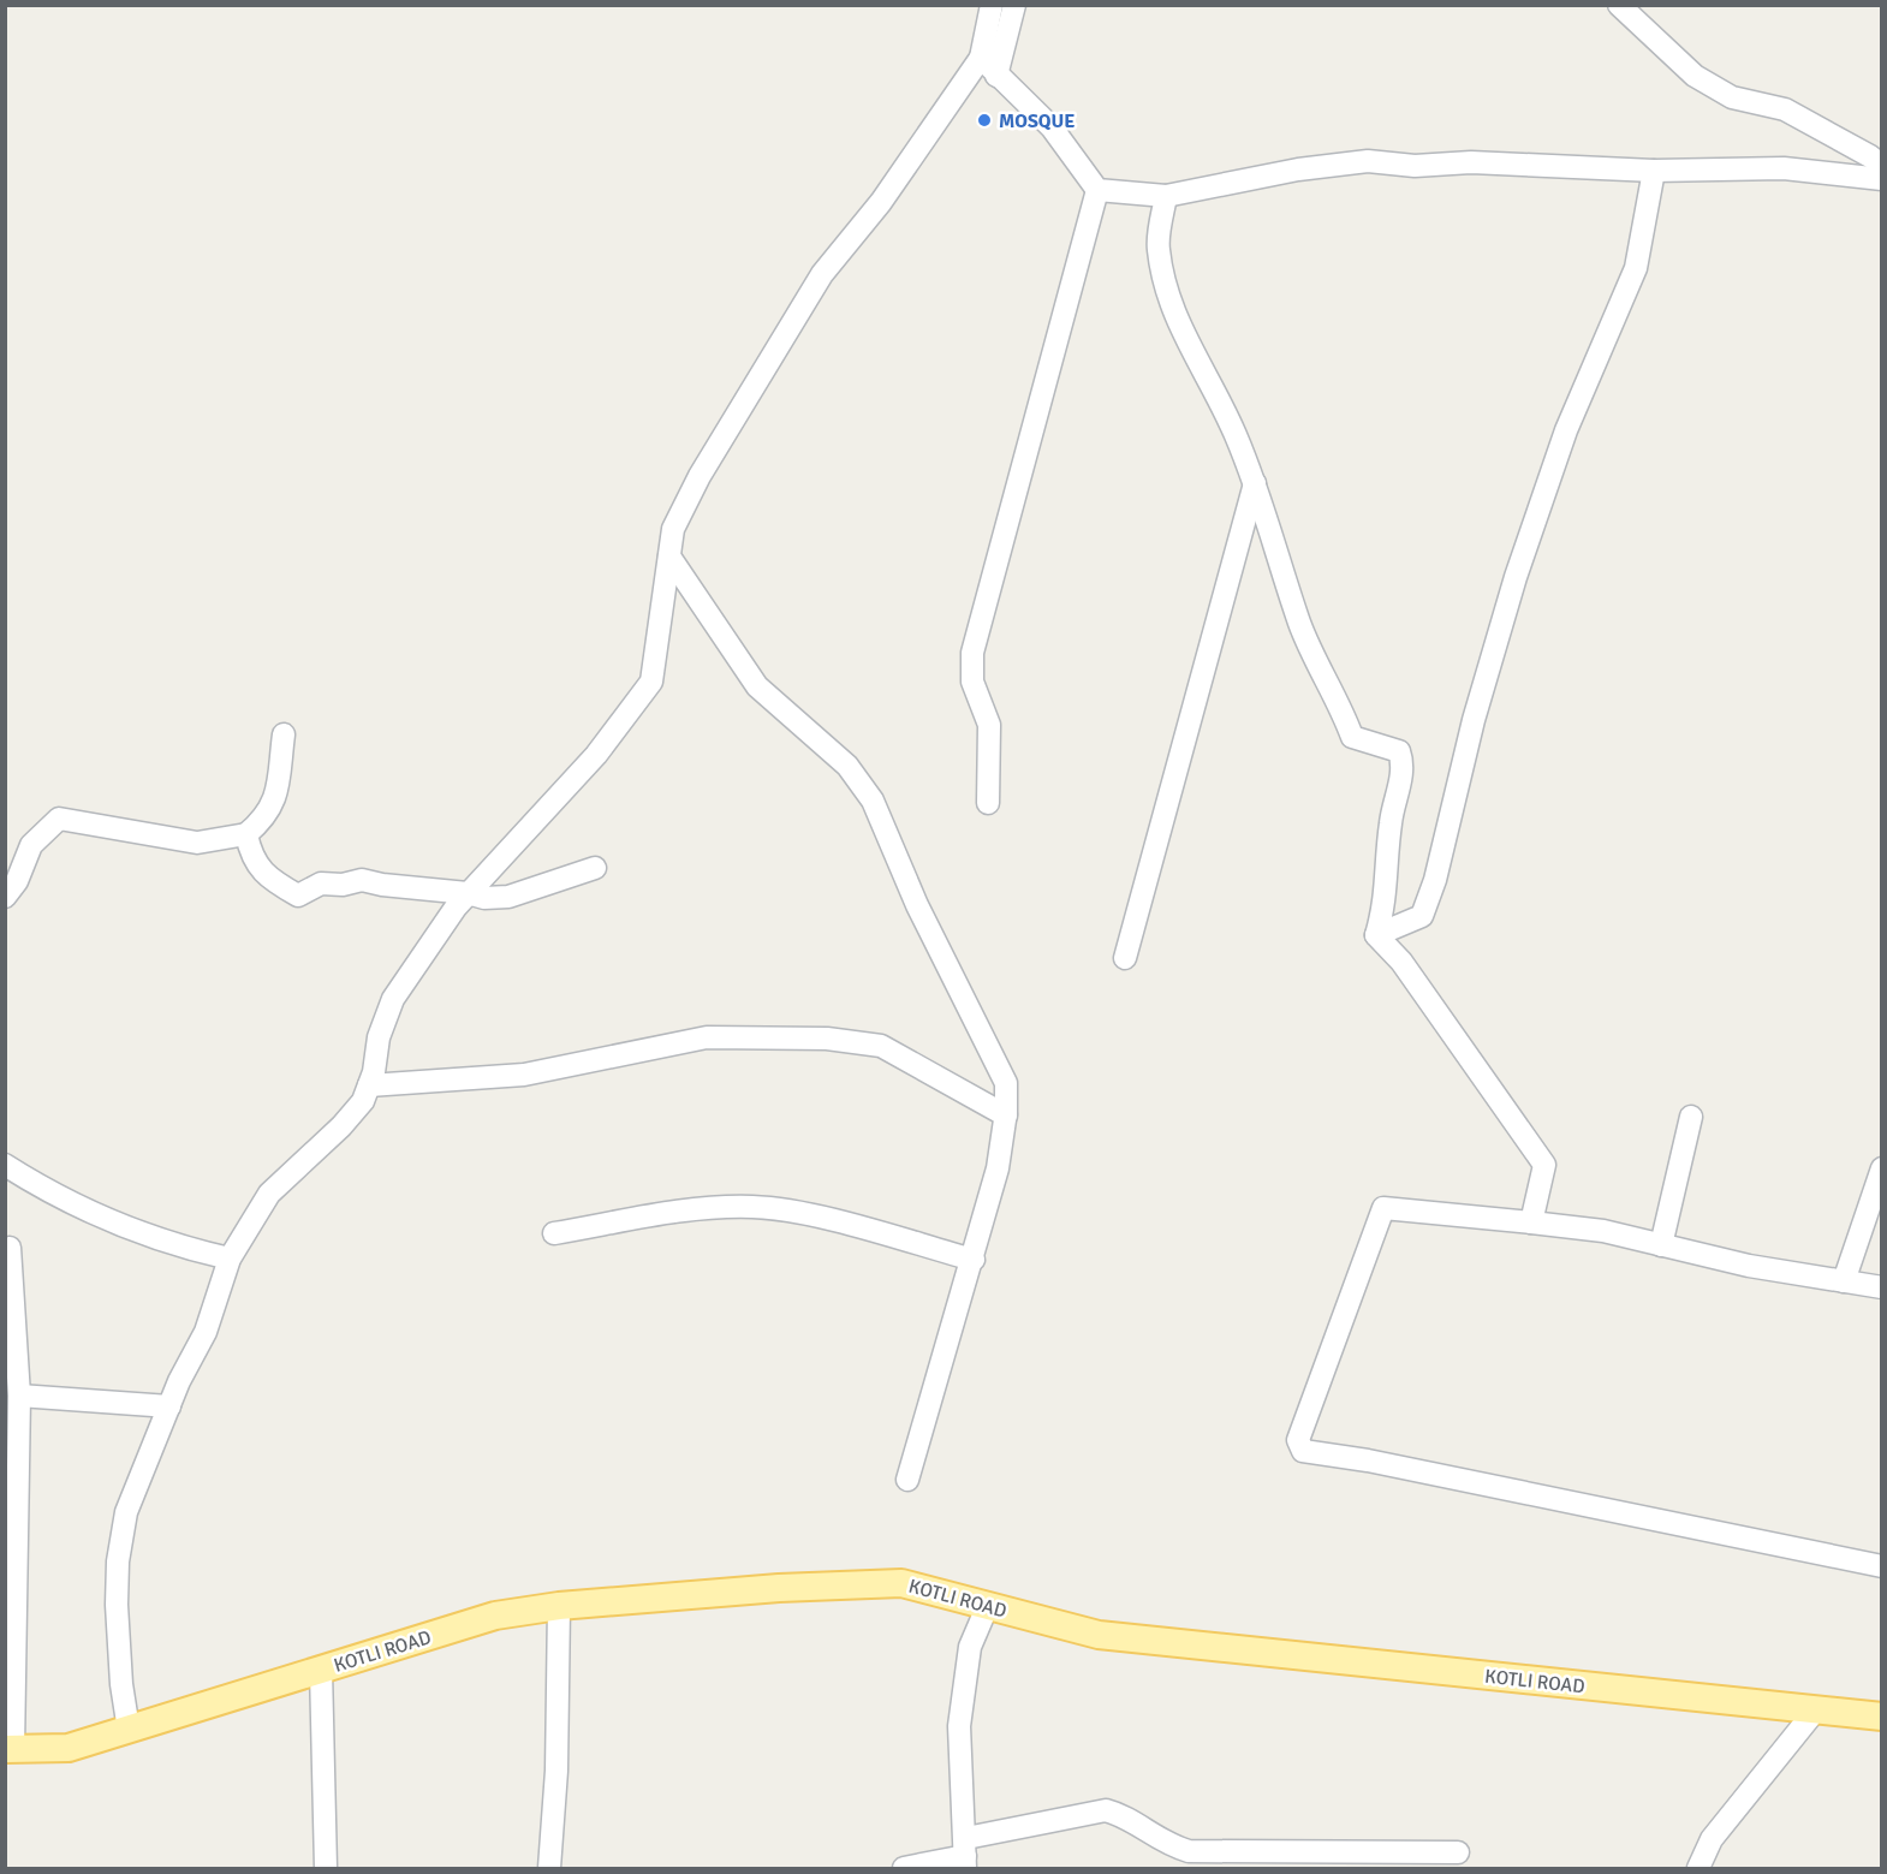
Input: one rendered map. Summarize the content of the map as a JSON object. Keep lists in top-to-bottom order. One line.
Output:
{"streets":{"main road":["KOTLI ROAD"]},"places":["MOSQUE"]}
